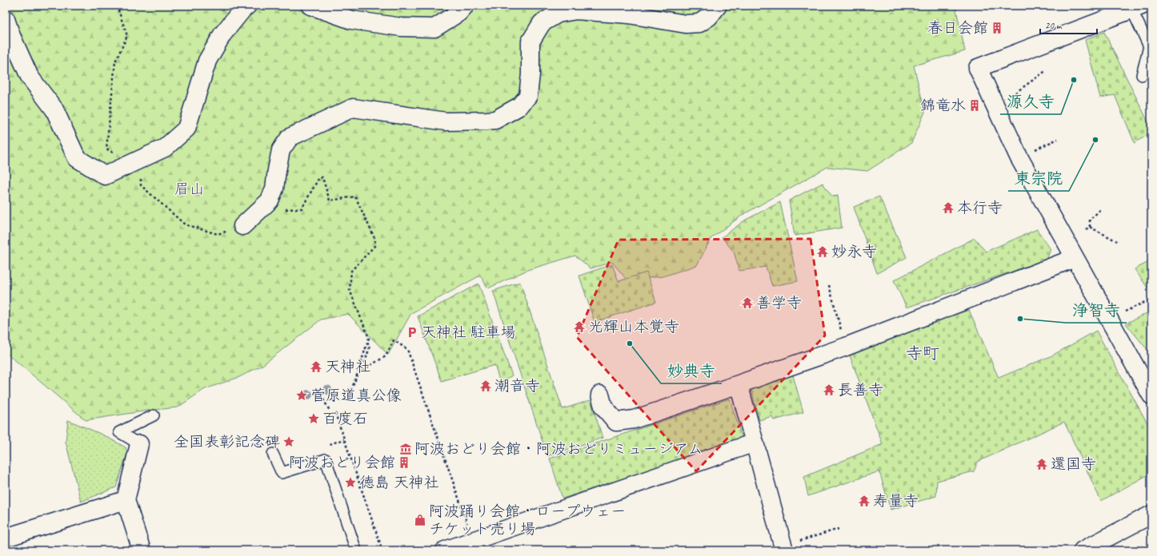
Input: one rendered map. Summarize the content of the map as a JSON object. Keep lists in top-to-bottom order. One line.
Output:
{"districts":["寺町"],"parks":["眉山"],"places":{"building":["春日会館","錦竜水","阿波おどり会館"],"other":["源久寺","東宗院","浄智寺","妙典寺"],"temple":["本行寺","妙永寺","善学寺","光輝山本覚寺","天神社","潮音寺","長善寺","還国寺","寿量寺"],"parking":["天神社 駐車場"],"place":["菅原道真公像","百度石","全国表彰記念碑","徳島 天神社"],"museum":["阿波おどり会館・阿波おどりミュージアム"],"shop":["阿波踊り会館・ロープウェー チケット売り場"]},"scale_bar":"20 m"}
